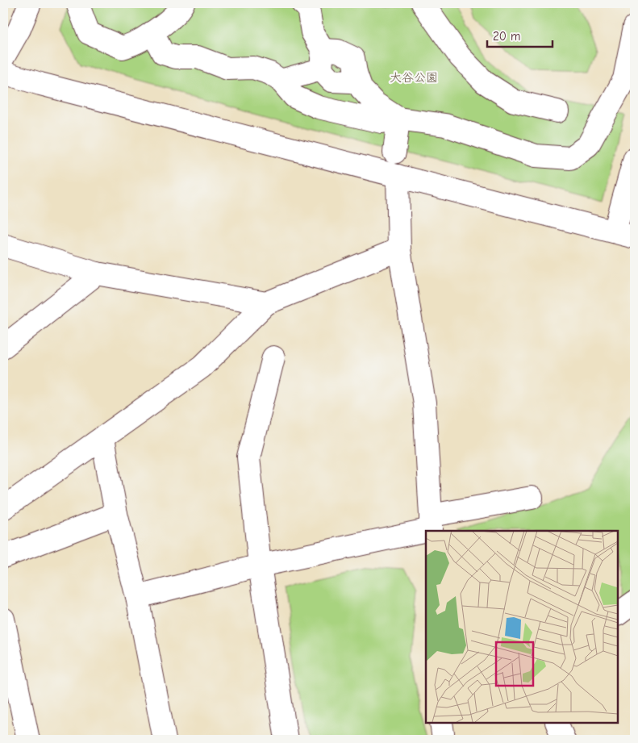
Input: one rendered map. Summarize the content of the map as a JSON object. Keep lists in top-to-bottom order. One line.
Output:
{"parks":["大谷公園"],"scale_bar":"20 m"}
